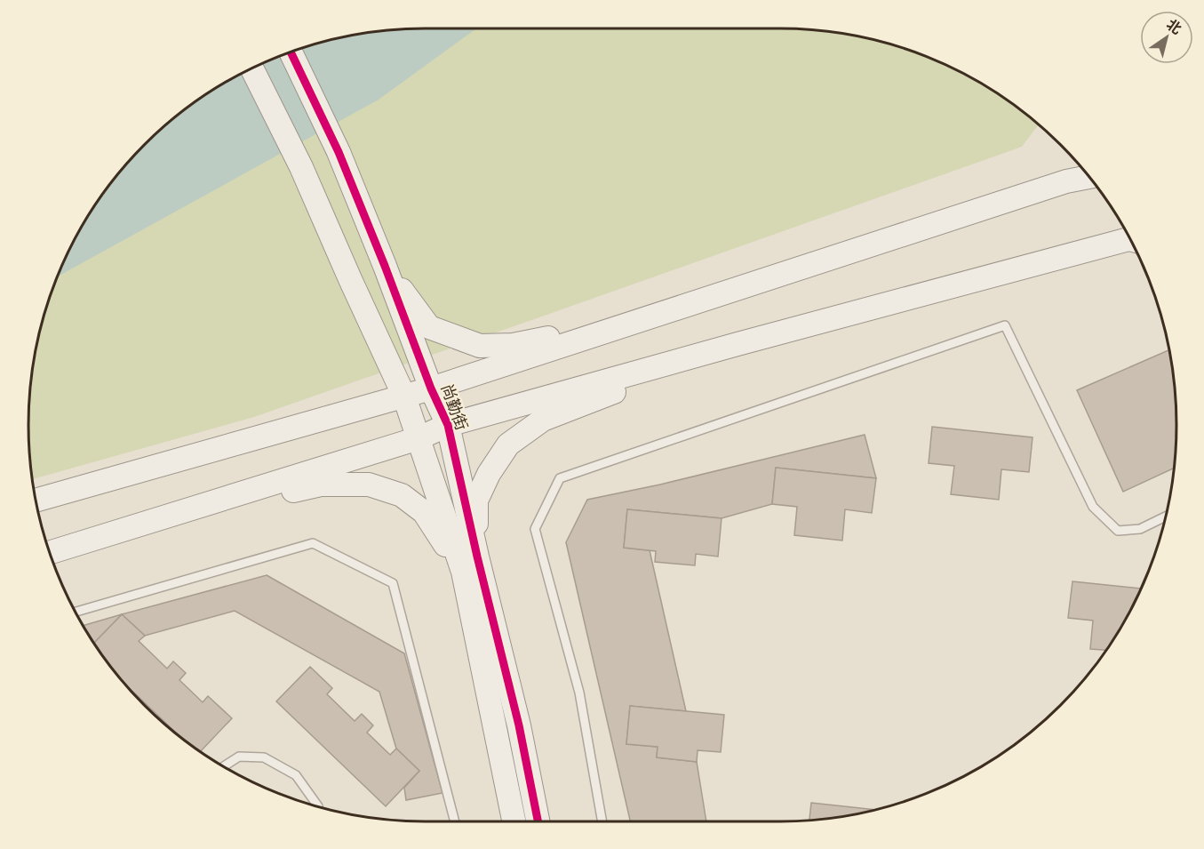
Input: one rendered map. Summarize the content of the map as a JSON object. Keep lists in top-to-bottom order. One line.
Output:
{"streets":{"main road":["尚勤街"]},"north":"top right"}
